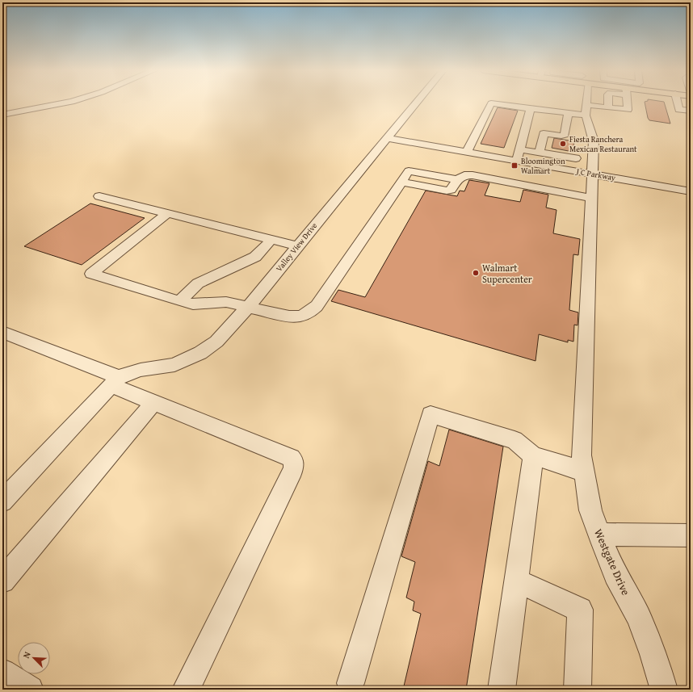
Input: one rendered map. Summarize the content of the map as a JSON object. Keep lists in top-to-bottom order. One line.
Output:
{"streets":{"street":["J C Parkway","Valley View Drive","Westgate Drive"]},"crossings":[["J C Parkway","Valley View Drive"],["J C Parkway","Westgate Drive"]],"places":{"other":["Fiesta Ranchera Mexican Restaurant","Walmart Supercenter"],"transit":["Bloomington Walmart"]},"north":"top left"}
